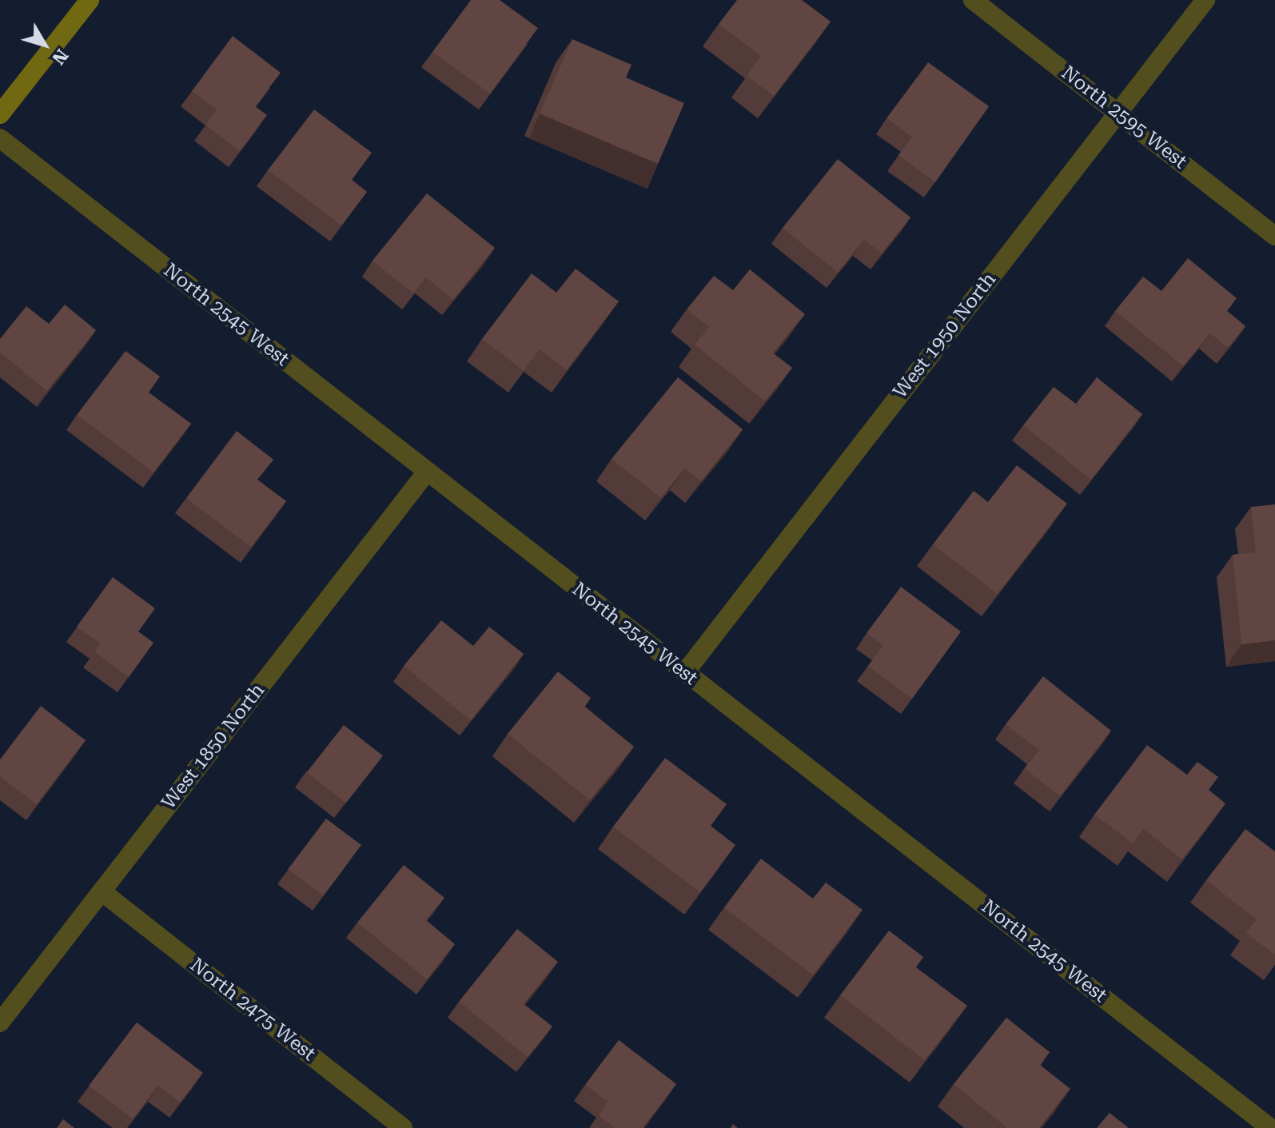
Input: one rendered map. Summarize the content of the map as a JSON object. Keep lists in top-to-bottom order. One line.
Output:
{"streets":{"street":["North 2595 West","North 2545 West","West 1950 North","West 1850 North","North 2475 West"]},"crossings":[["North 2595 West","West 1950 North"],["North 2545 West","West 1950 North"],["North 2545 West","West 1850 North"],["West 1850 North","North 2475 West"]],"north":"bottom right"}
